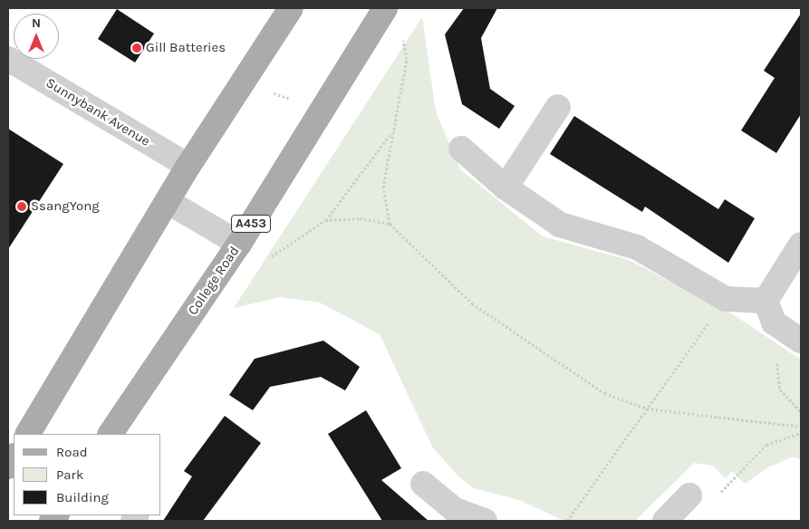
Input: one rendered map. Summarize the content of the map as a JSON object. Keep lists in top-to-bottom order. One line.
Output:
{"streets":{"main road":["A453","College Road"],"street":["Sunnybank Avenue"]},"places":["Gill Batteries","SsangYong"],"legend":["Road","Park","Building"],"north":"top"}
